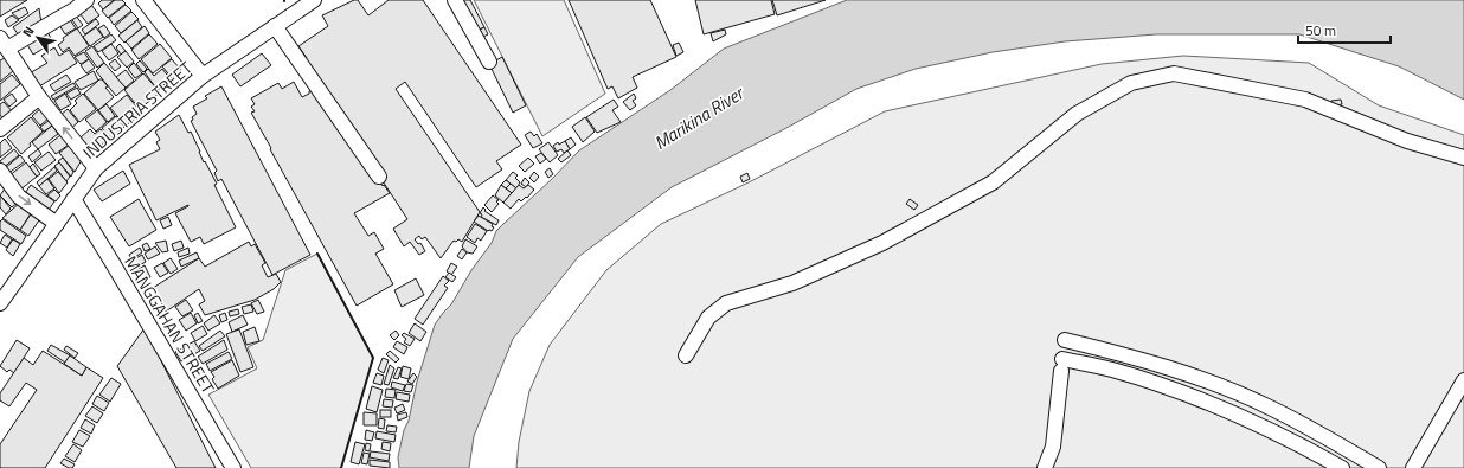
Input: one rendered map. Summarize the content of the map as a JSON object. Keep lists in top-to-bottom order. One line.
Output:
{"streets":{"street":["INDUSTRIA STREET","MANGGAHAN STREET"]},"crossings":[["INDUSTRIA STREET","MANGGAHAN STREET"]],"water":["Marikina River"],"scale_bar":"50 m","north":"top left"}
